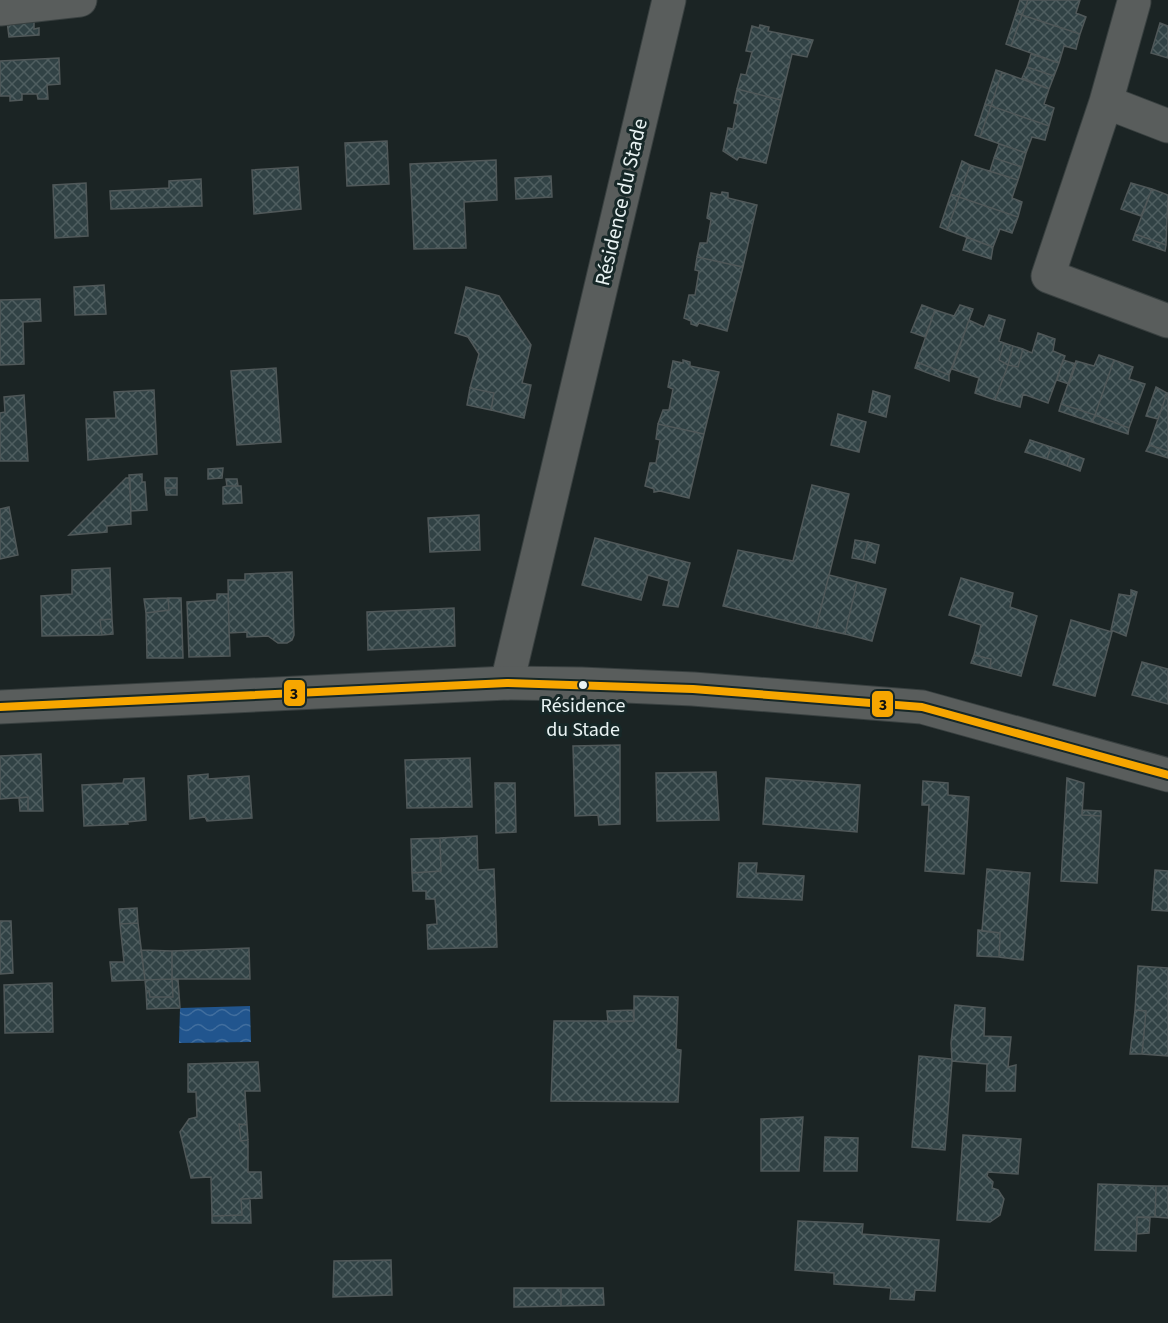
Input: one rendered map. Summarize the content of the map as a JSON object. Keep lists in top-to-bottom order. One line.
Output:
{"streets":{"street":["Résidence du Stade"]},"places":["Résidence du Stade"],"lines":["transit line 3"]}
